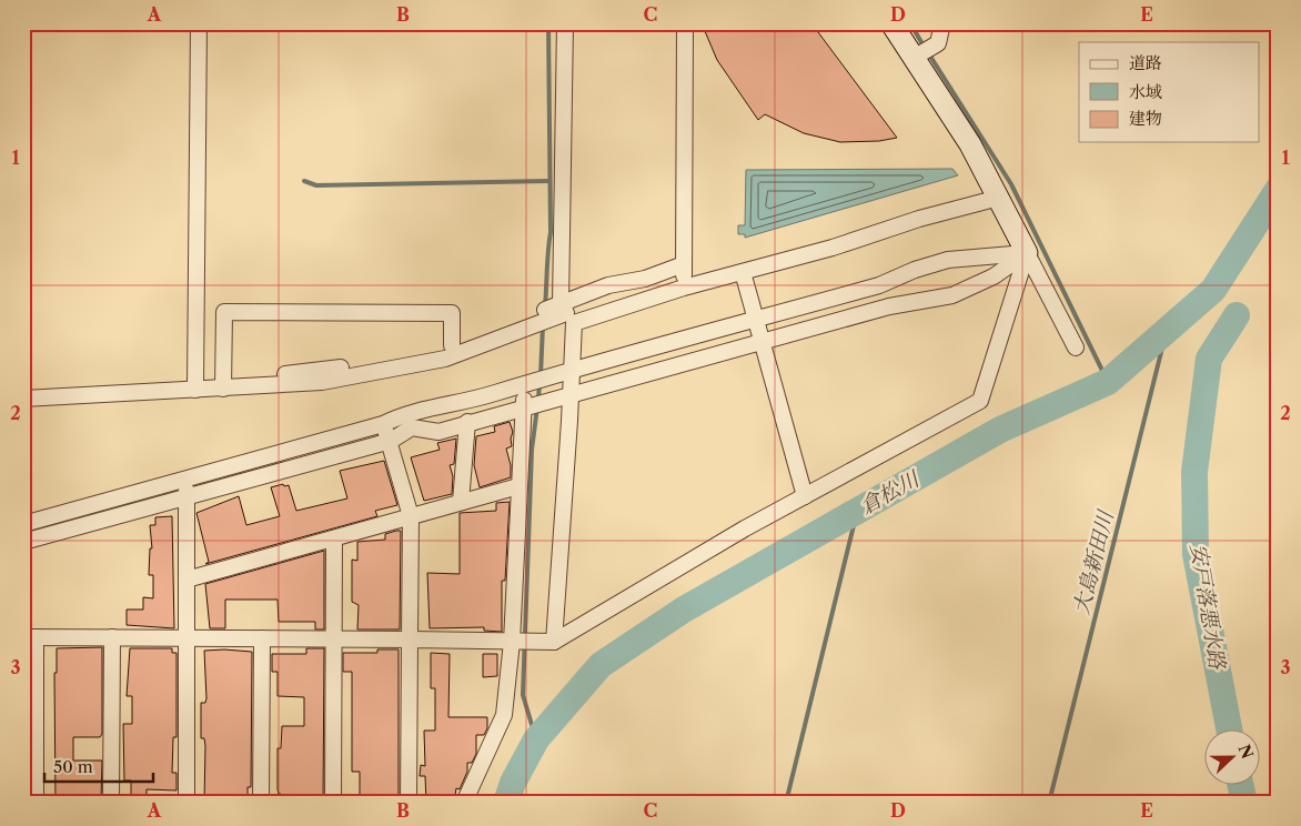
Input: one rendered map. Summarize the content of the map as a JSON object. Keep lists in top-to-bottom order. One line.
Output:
{"water":["倉松川","大島新田川","安戸落悪水路"],"legend":["道路","水域","建物"],"scale_bar":"50 m","north":"right","grid":{"columns":["A","B","C","D","E"],"rows":["1","2","3"]}}
